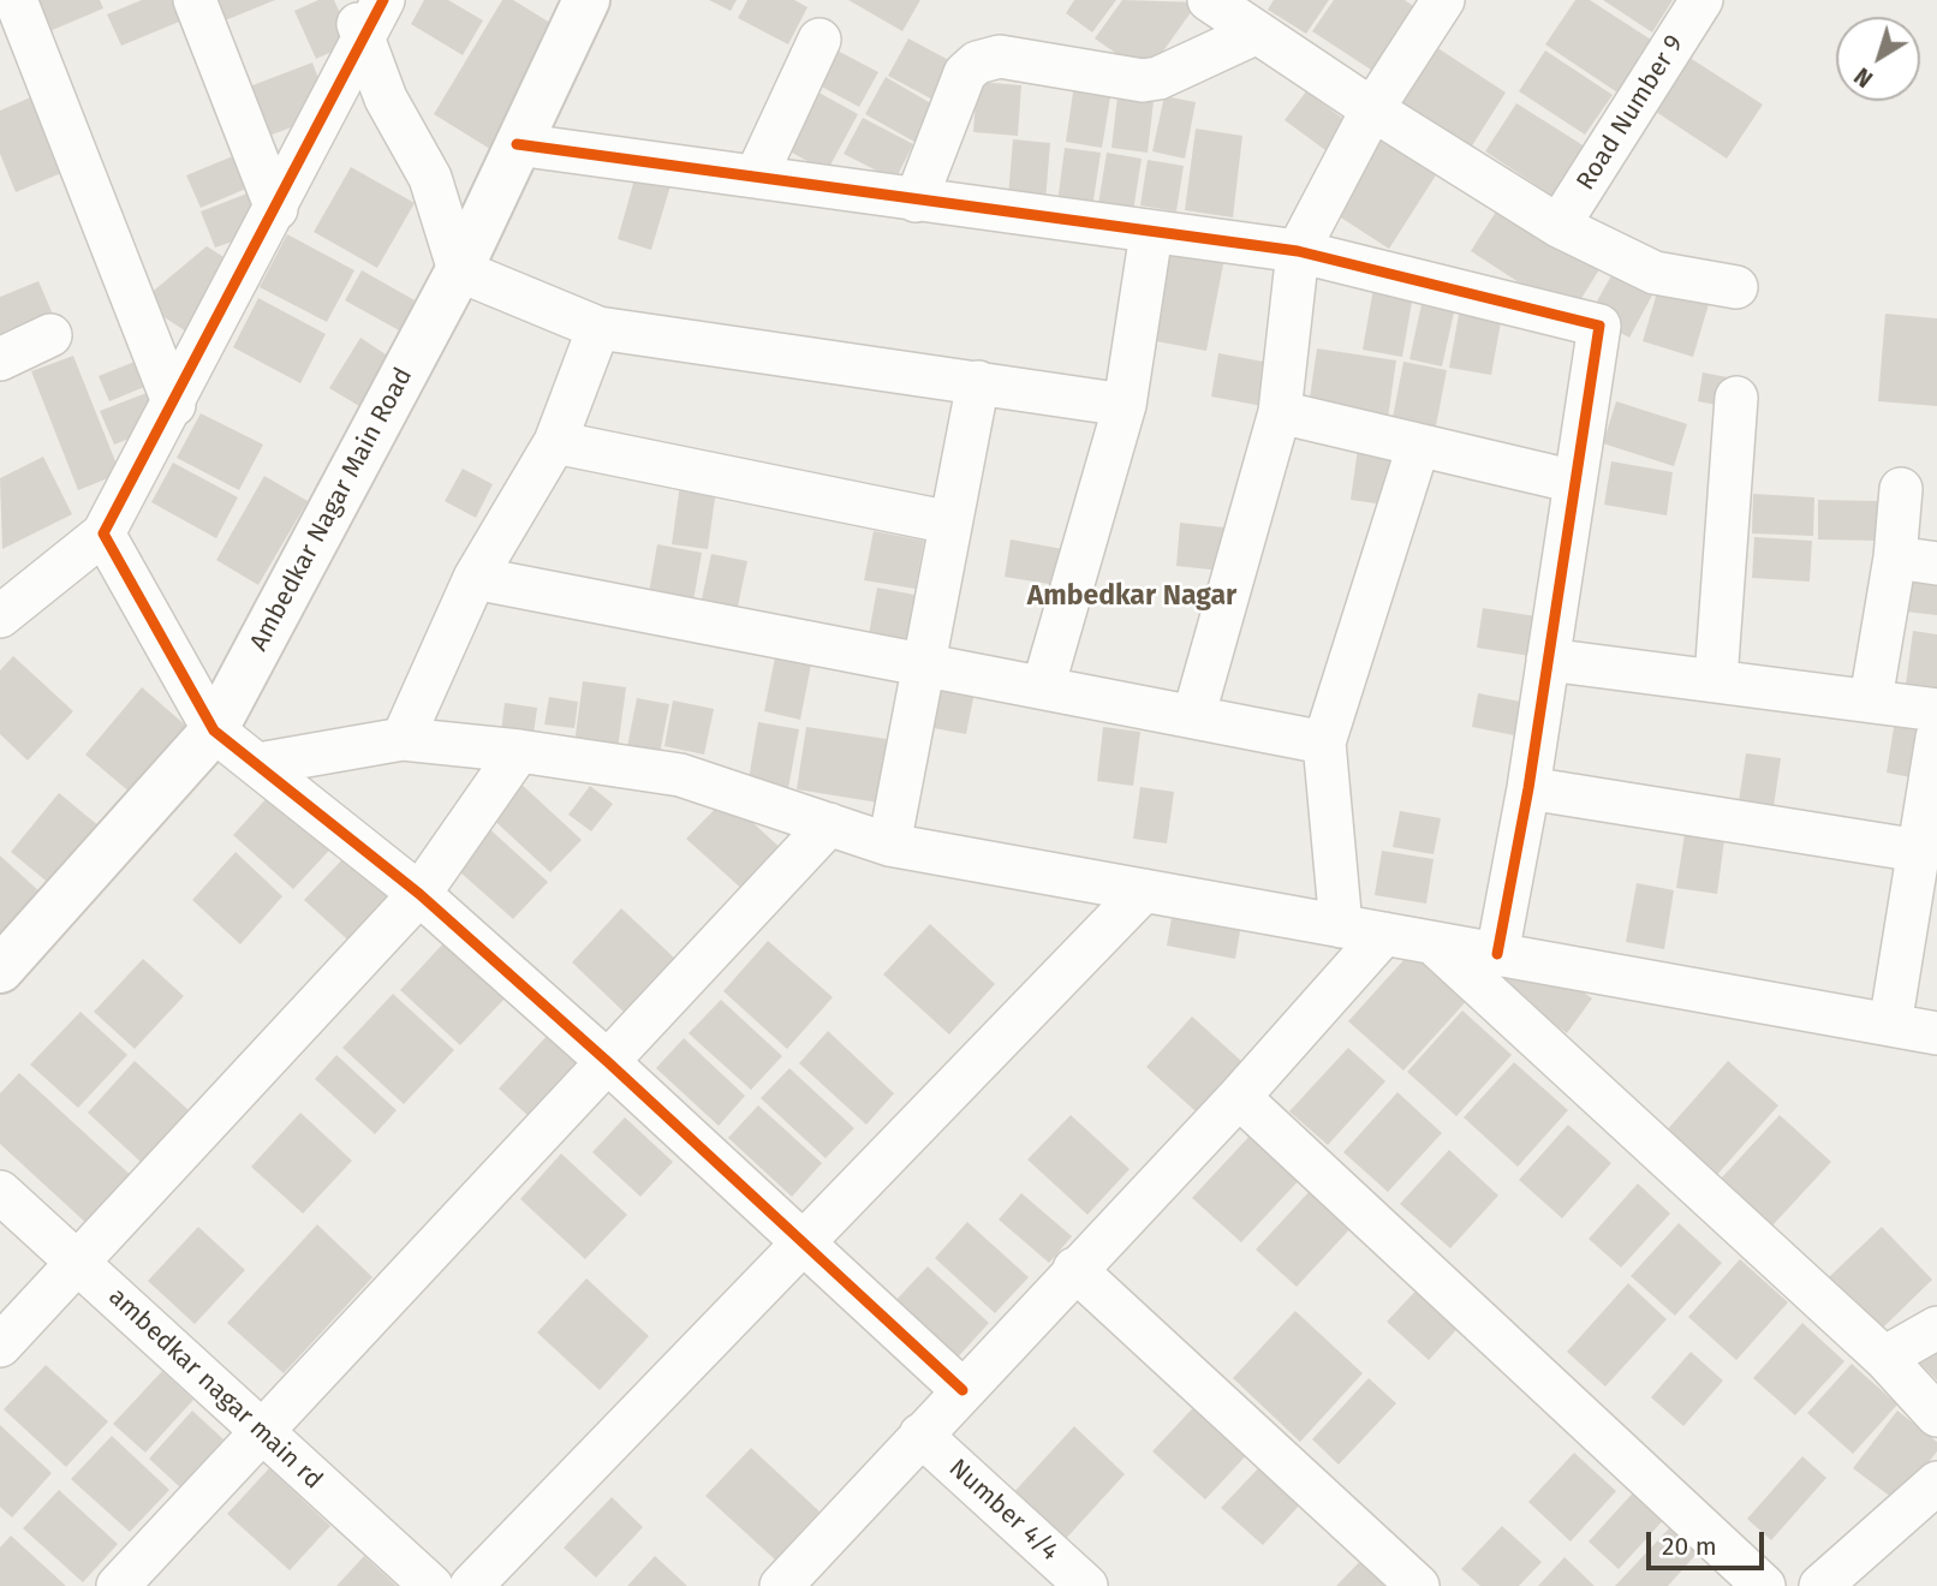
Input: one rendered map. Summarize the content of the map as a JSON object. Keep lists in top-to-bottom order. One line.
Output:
{"streets":{"street":["Road Number 9","Ambedkar Nagar Main Road","ambedkar nagar main rd","Number 4/4"]},"districts":["Ambedkar Nagar"],"scale_bar":"20 m","north":"bottom left"}
